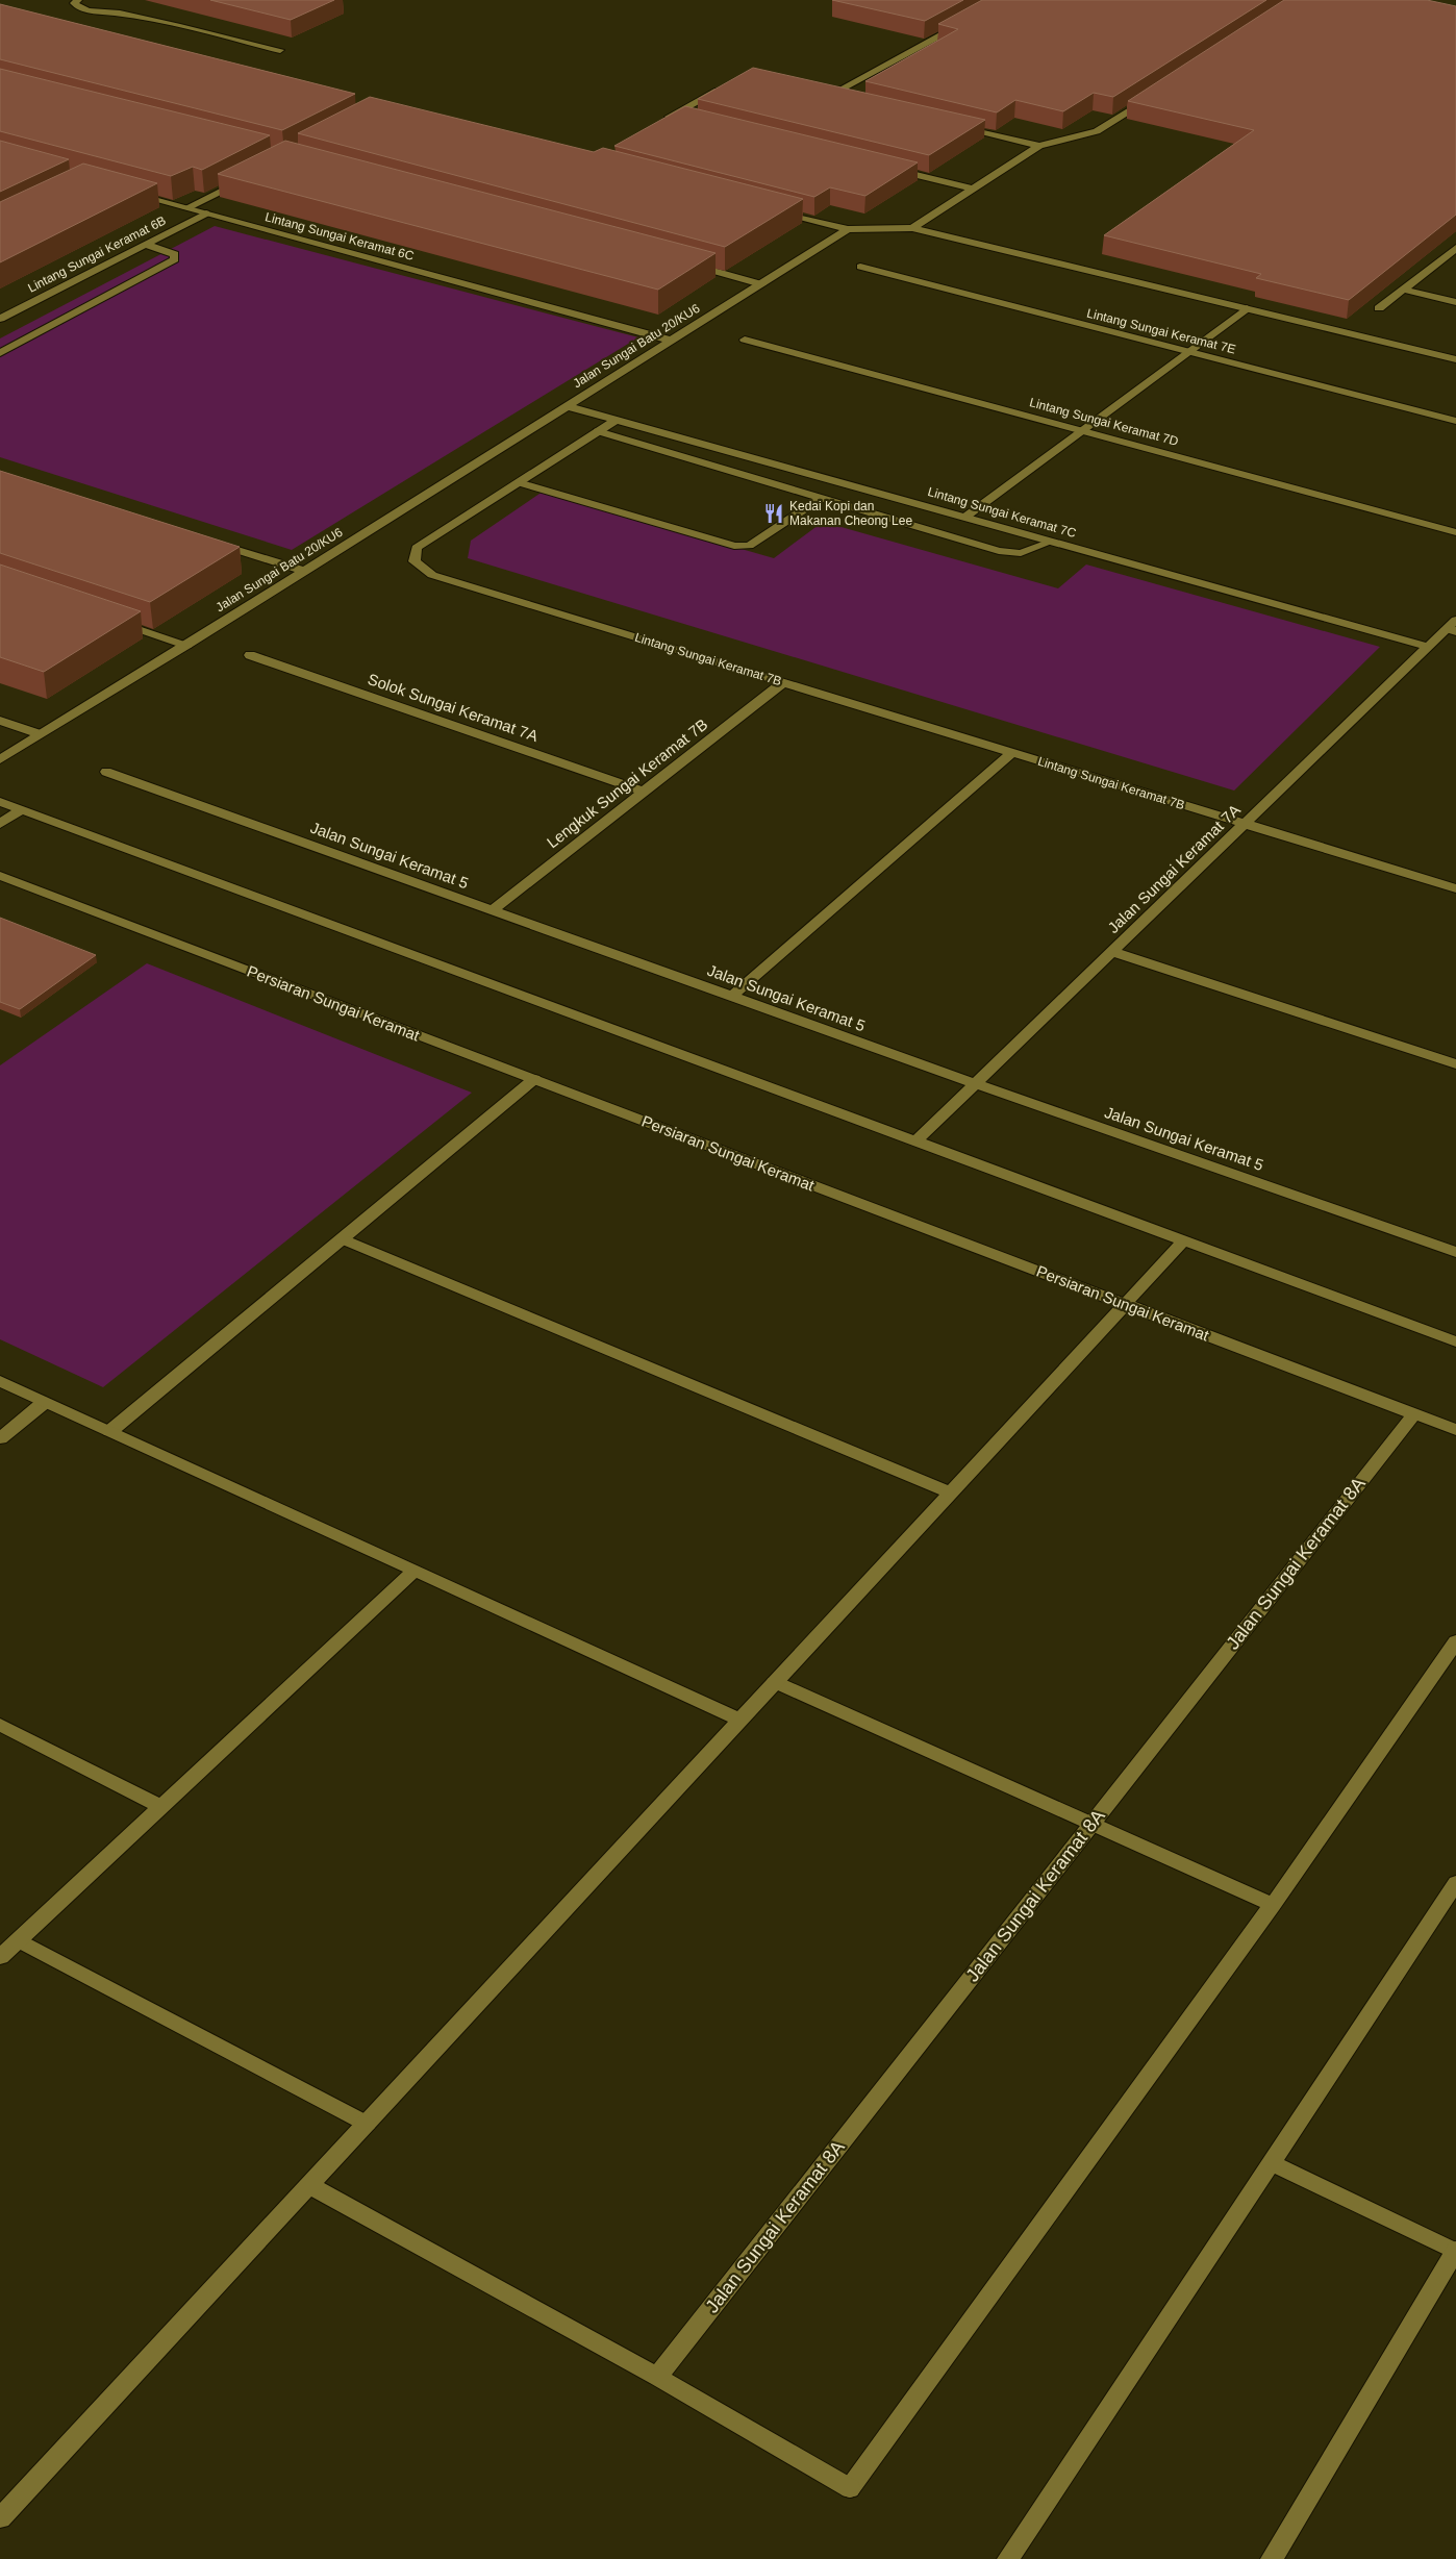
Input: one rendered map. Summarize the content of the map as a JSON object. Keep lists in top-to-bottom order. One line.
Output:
{"streets":{"street":["Lintang Sungai Keramat 6C","Lintang Sungai Keramat 6B","Lintang Sungai Keramat 7E","Jalan Sungai Batu 20/KU6","Lintang Sungai Keramat 7D","Lintang Sungai Keramat 7C","Lintang Sungai Keramat 7B","Solok Sungai Keramat 7A","Lengkuk Sungai Keramat 7B","Jalan Sungai Keramat 5","Jalan Sungai Keramat 7A","Persiaran Sungai Keramat","Jalan Sungai Keramat 8A"]},"crossings":[["Lintang Sungai Keramat 6C","Lintang Sungai Keramat 6B"],["Lintang Sungai Keramat 6C","Jalan Sungai Batu 20/KU6"],["Jalan Sungai Batu 20/KU6","Lintang Sungai Keramat 7C"],["Lintang Sungai Keramat 7C","Lintang Sungai Keramat 7B"],["Lintang Sungai Keramat 7C","Jalan Sungai Keramat 7A"],["Lintang Sungai Keramat 7B","Lengkuk Sungai Keramat 7B"],["Lintang Sungai Keramat 7B","Jalan Sungai Keramat 7A"],["Solok Sungai Keramat 7A","Lengkuk Sungai Keramat 7B"],["Lengkuk Sungai Keramat 7B","Jalan Sungai Keramat 5"],["Jalan Sungai Keramat 5","Jalan Sungai Keramat 7A"],["Persiaran Sungai Keramat","Jalan Sungai Keramat 8A"]],"places":{"restaurant":["Kedai Kopi dan Makanan Cheong Lee"]}}
